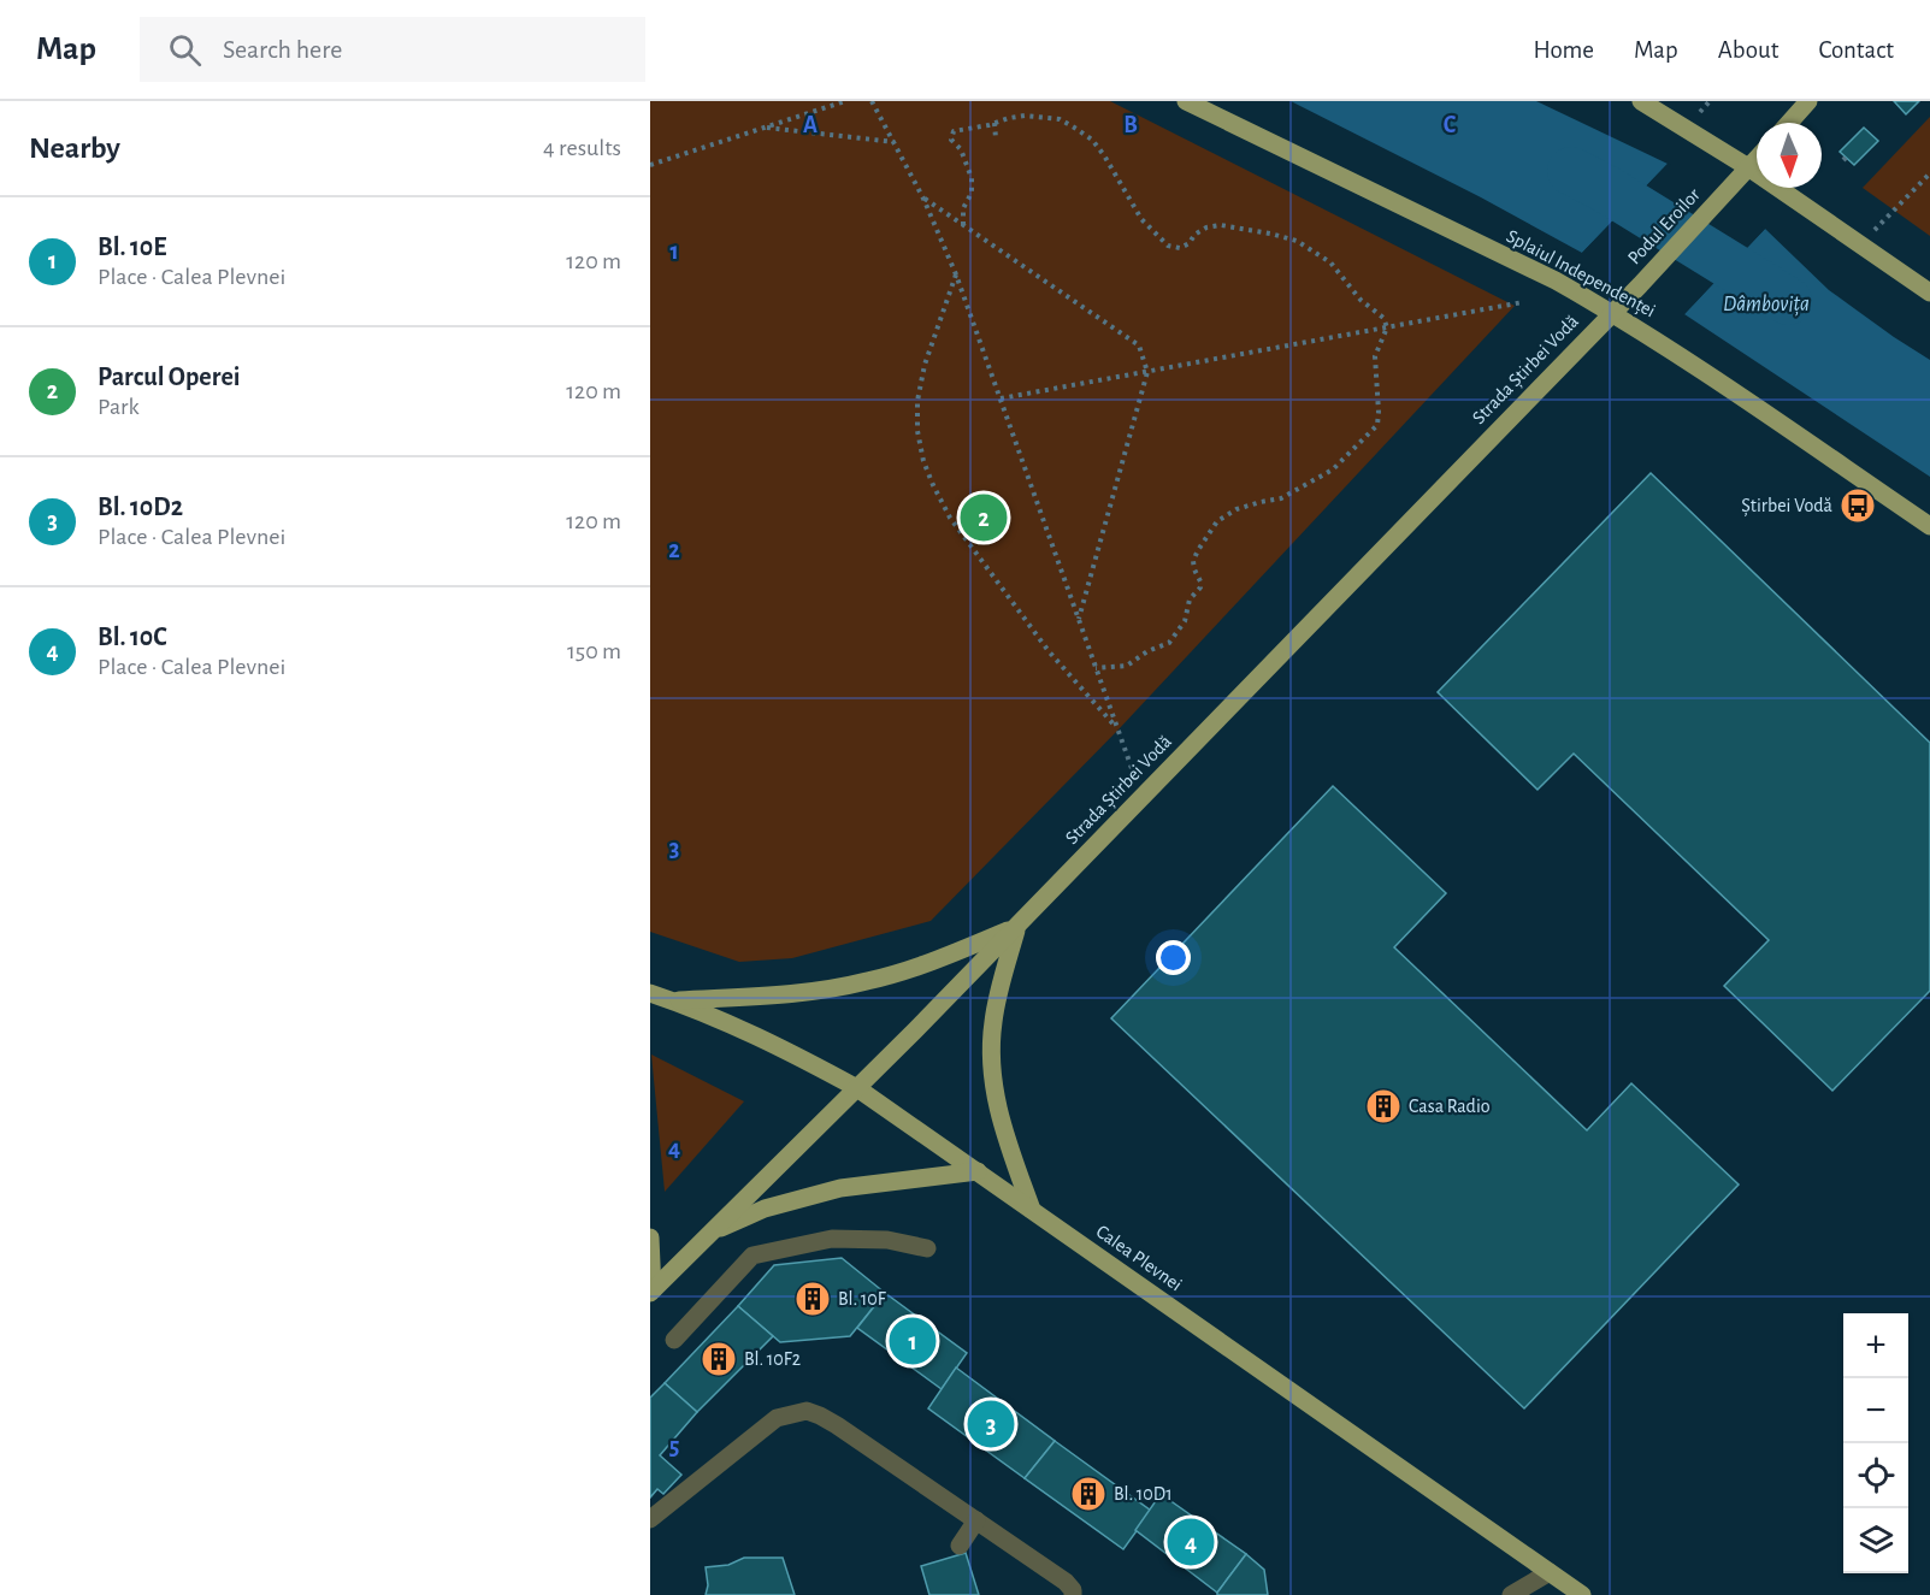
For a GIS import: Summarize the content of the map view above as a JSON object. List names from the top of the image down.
{
  "streets": {
    "main road": [
      "Podul Eroilor",
      "Splaiul Independenței",
      "Strada Știrbei Vodă",
      "Calea Plevnei"
    ]
  },
  "crossings": [
    ["Podul Eroilor", "Splaiul Independenței"],
    ["Podul Eroilor", "Strada Știrbei Vodă"],
    ["Splaiul Independenței", "Strada Știrbei Vodă"],
    ["Strada Știrbei Vodă", "Calea Plevnei"]
  ],
  "water": ["Dâmbovița"],
  "places": {
    "bus stop": ["Știrbei Vodă"],
    "building": [
      "Casa Radio",
      "Bl. 10F",
      "Bl. 10F2",
      "Bl. 10D1"
    ]
  },
  "north": "bottom",
  "page": {
    "header": "Map",
    "search": "Search here",
    "nav": [
      "Home",
      "Map",
      "About",
      "Contact"
    ],
    "heading": ["Nearby", "4 results"],
    "list": [
      {
        "mark": "1",
        "name": "Bl. 10E",
        "note": "Place · Calea Plevnei",
        "value": "120 m"
      },
      {
        "mark": "2",
        "name": "Parcul Operei",
        "note": "Park",
        "value": "120 m"
      },
      {
        "mark": "3",
        "name": "Bl. 10D2",
        "note": "Place · Calea Plevnei",
        "value": "120 m"
      },
      {
        "mark": "4",
        "name": "Bl. 10C",
        "note": "Place · Calea Plevnei",
        "value": "150 m"
      }
    ],
    "pins": [
      "2",
      "1",
      "3",
      "4"
    ],
    "map_buttons": ["+", "−"]
  },
  "grid": {
    "columns": ["A", "B", "C"],
    "rows": [
      "1",
      "2",
      "3",
      "4",
      "5"
    ]
  }
}
